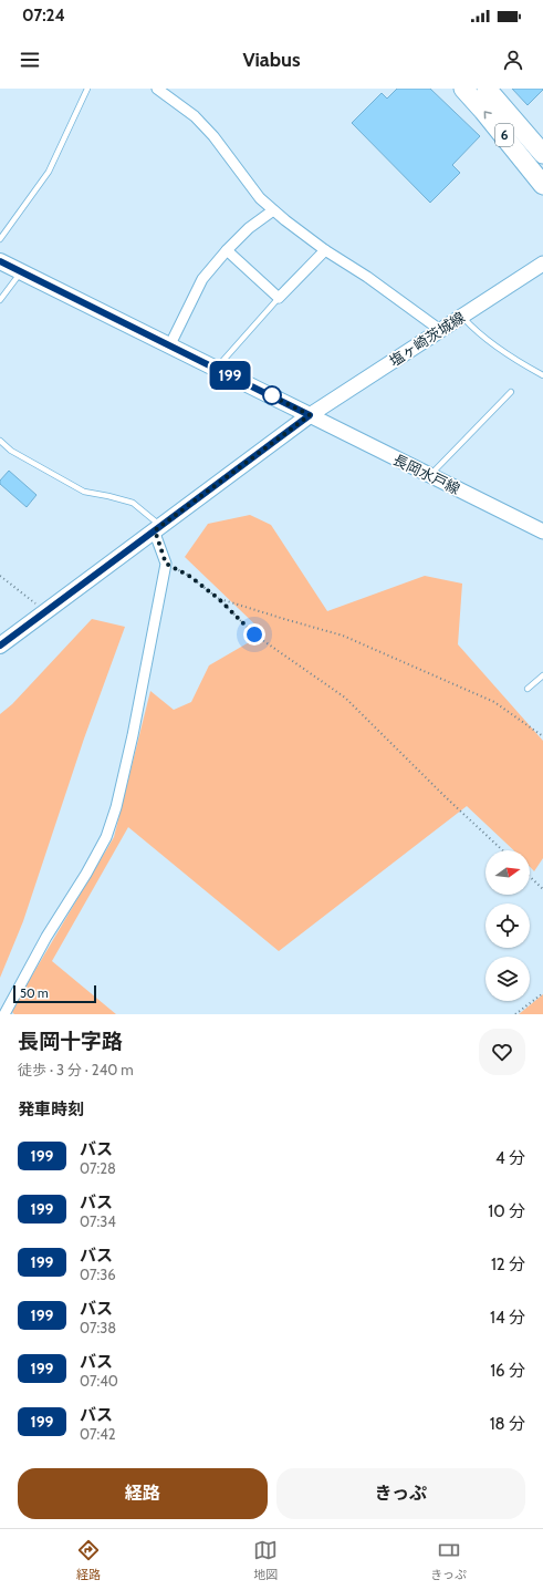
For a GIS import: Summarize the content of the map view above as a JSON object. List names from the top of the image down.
{
  "streets": {
    "highway": ["6"],
    "main road": ["塩ヶ崎茨城線", "長岡水戸線"]
  },
  "crossings": [
    ["塩ヶ崎茨城線", "長岡水戸線"]
  ],
  "lines": ["bus line 199"],
  "scale_bar": "50 m",
  "north": "right",
  "page": {
    "status": "07:24",
    "header": "Viabus",
    "on_map": "199",
    "scale": "50 m",
    "heading": [
      ["長岡十字路", "徒歩 · 3 分 · 240 m"],
      "発車時刻"
    ],
    "list": [
      {
        "mark": "199",
        "name": "バス",
        "note": "07:28",
        "value": "4 分"
      },
      {
        "mark": "199",
        "name": "バス",
        "note": "07:34",
        "value": "10 分"
      },
      {
        "mark": "199",
        "name": "バス",
        "note": "07:36",
        "value": "12 分"
      },
      {
        "mark": "199",
        "name": "バス",
        "note": "07:38",
        "value": "14 分"
      },
      {
        "mark": "199",
        "name": "バス",
        "note": "07:40",
        "value": "16 分"
      },
      {
        "mark": "199",
        "name": "バス",
        "note": "07:42",
        "value": "18 分"
      }
    ],
    "buttons": ["経路", "きっぷ"],
    "tabs": ["経路", "地図", "きっぷ"]
  }
}
